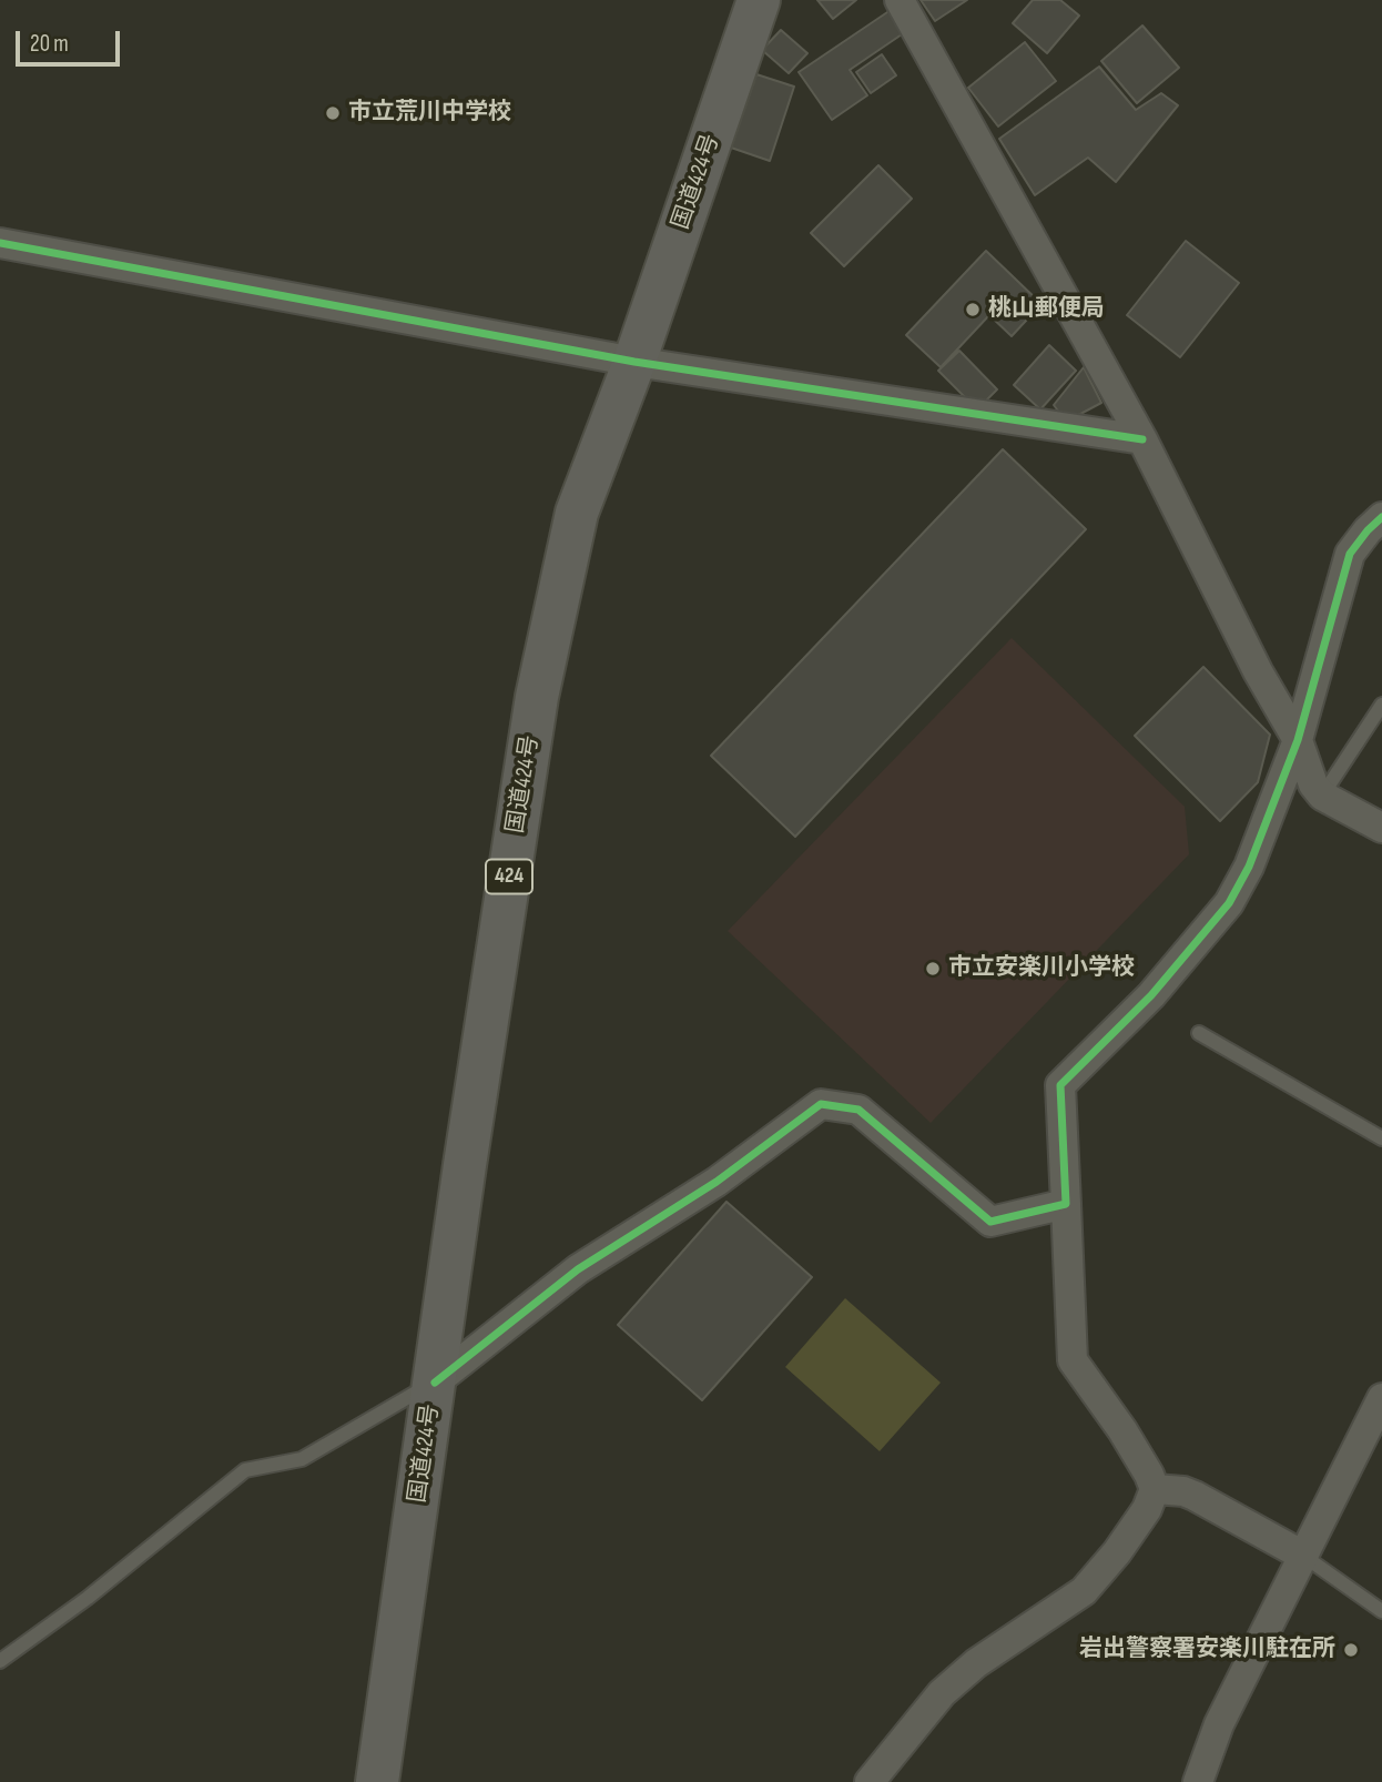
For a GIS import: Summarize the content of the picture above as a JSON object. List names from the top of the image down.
{
  "streets": {
    "highway": ["国道424号", "424"]
  },
  "places": [
    "市立荒川中学校",
    "桃山郵便局",
    "市立安楽川小学校",
    "岩出警察署安楽川駐在所"
  ],
  "scale_bar": "20 m"
}
